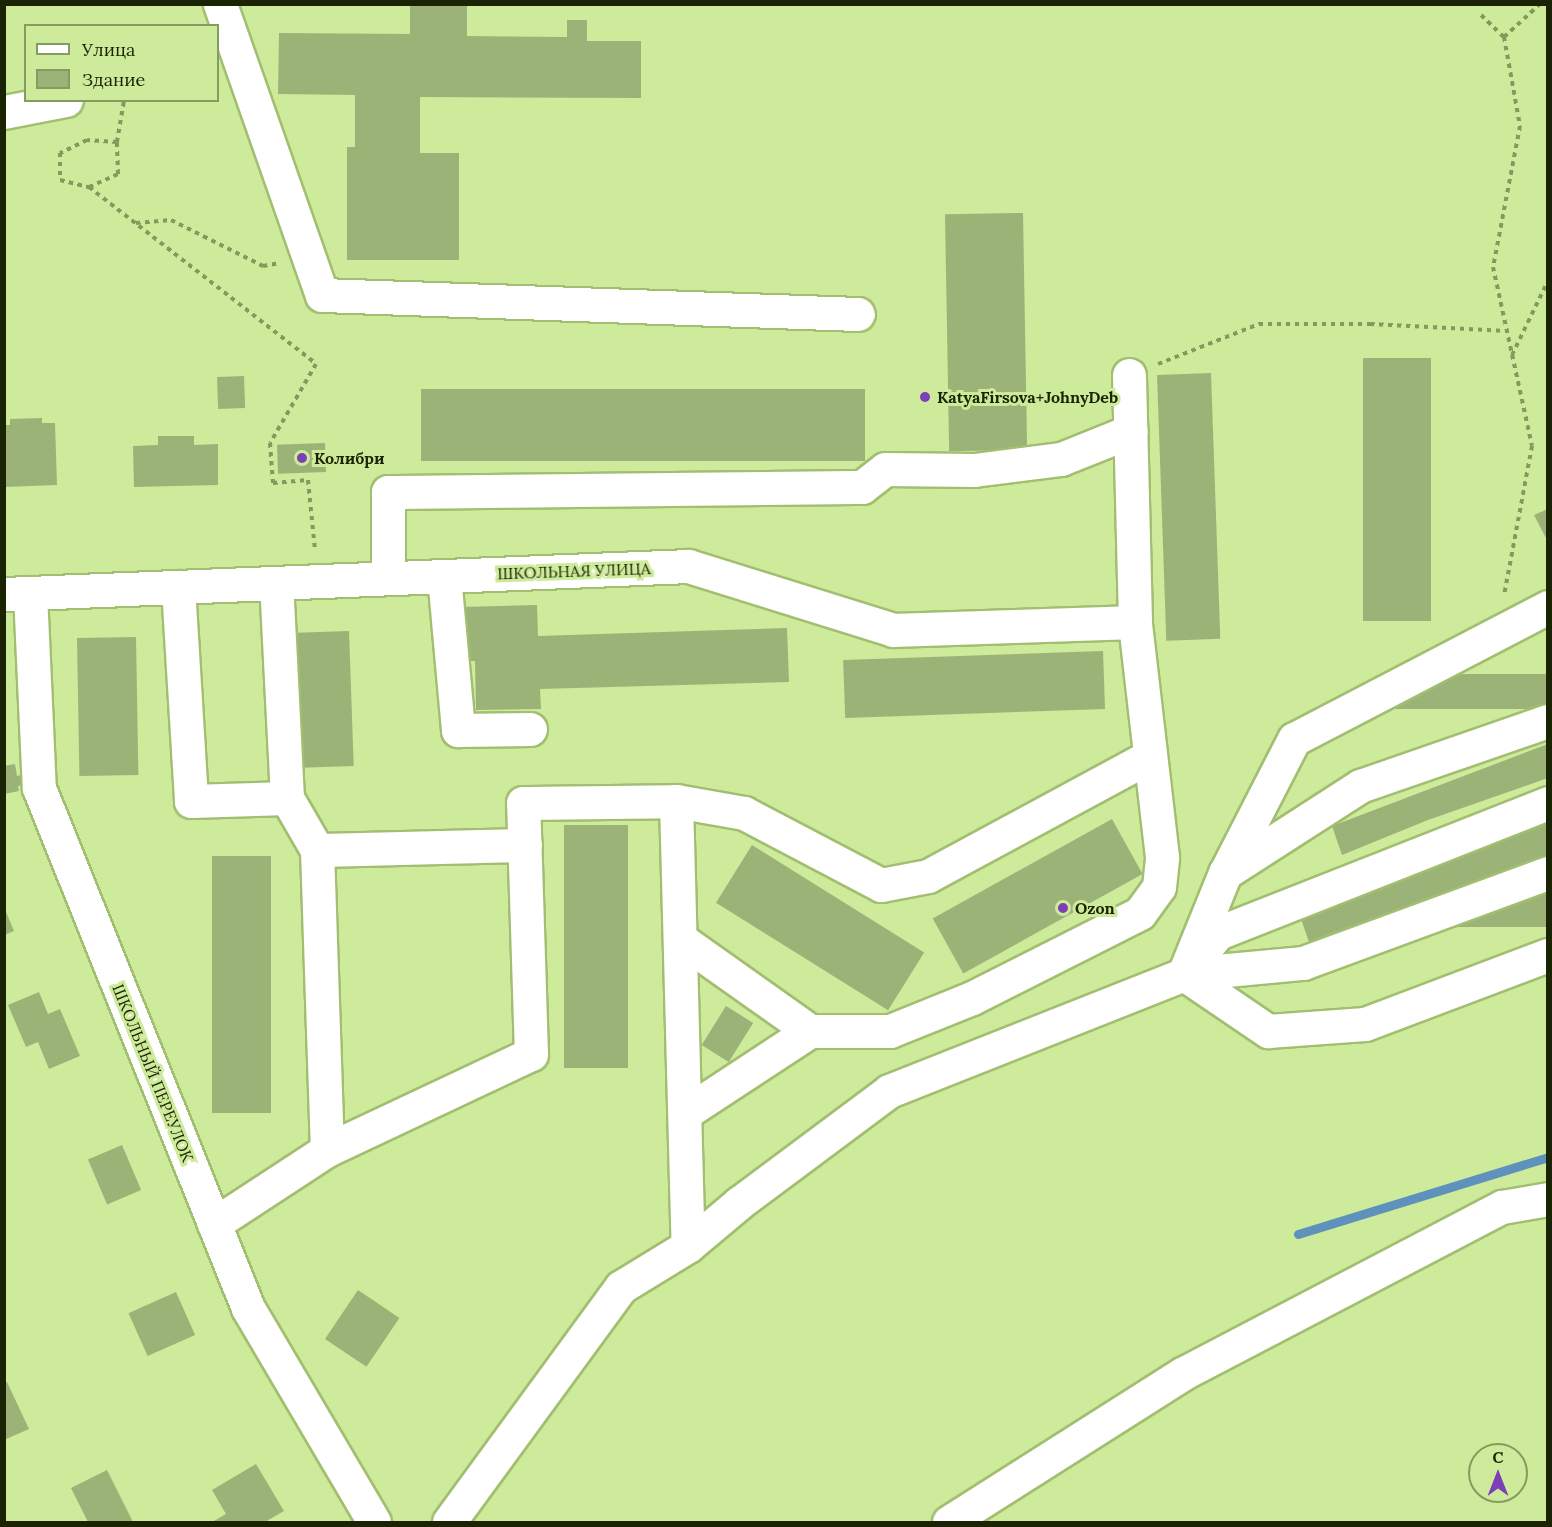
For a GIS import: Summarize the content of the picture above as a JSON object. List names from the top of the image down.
{
  "streets": {
    "street": ["ШКОЛЬНАЯ УЛИЦА", "ШКОЛЬНЫЙ ПЕРЕУЛОК"]
  },
  "crossings": [
    ["ШКОЛЬНАЯ УЛИЦА", "ШКОЛЬНЫЙ ПЕРЕУЛОК"]
  ],
  "places": ["KatyaFirsova+JohnyDeb", "Колибри", "Ozon"],
  "legend": ["Улица", "Здание"],
  "north": "top"
}
